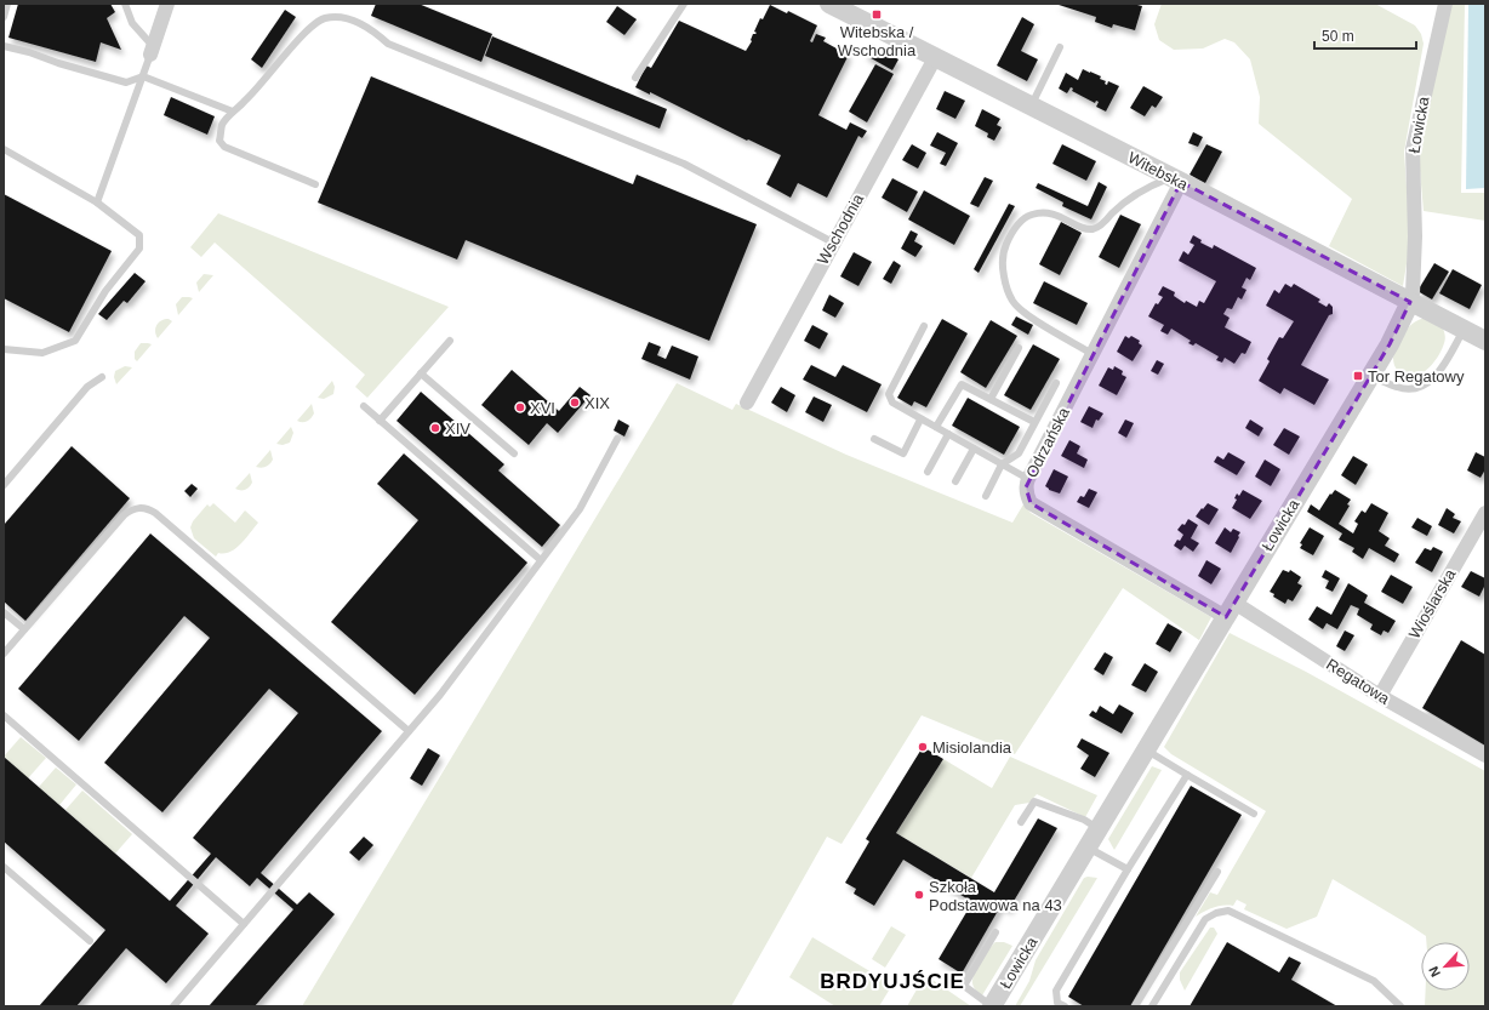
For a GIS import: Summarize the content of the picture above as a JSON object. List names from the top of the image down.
{
  "streets": {
    "street": [
      "Łowicka",
      "Witebska",
      "Wschodnia",
      "Odrzańska",
      "Wioślarska",
      "Regatowa"
    ]
  },
  "crossings": [
    ["Łowicka", "Witebska"],
    ["Łowicka", "Odrzańska"],
    ["Łowicka", "Regatowa"],
    ["Witebska", "Wschodnia"],
    ["Witebska", "Odrzańska"],
    ["Odrzańska", "Regatowa"],
    ["Wioślarska", "Regatowa"]
  ],
  "districts": ["BRDYUJŚCIE"],
  "places": {
    "transit": ["Witebska / Wschodnia", "Tor Regatowy"],
    "other": [
      "XIX",
      "XVI",
      "XIV",
      "Misiolandia",
      "Szkoła Podstawowa na 43"
    ]
  },
  "scale_bar": "50 m",
  "north": "bottom left"
}
